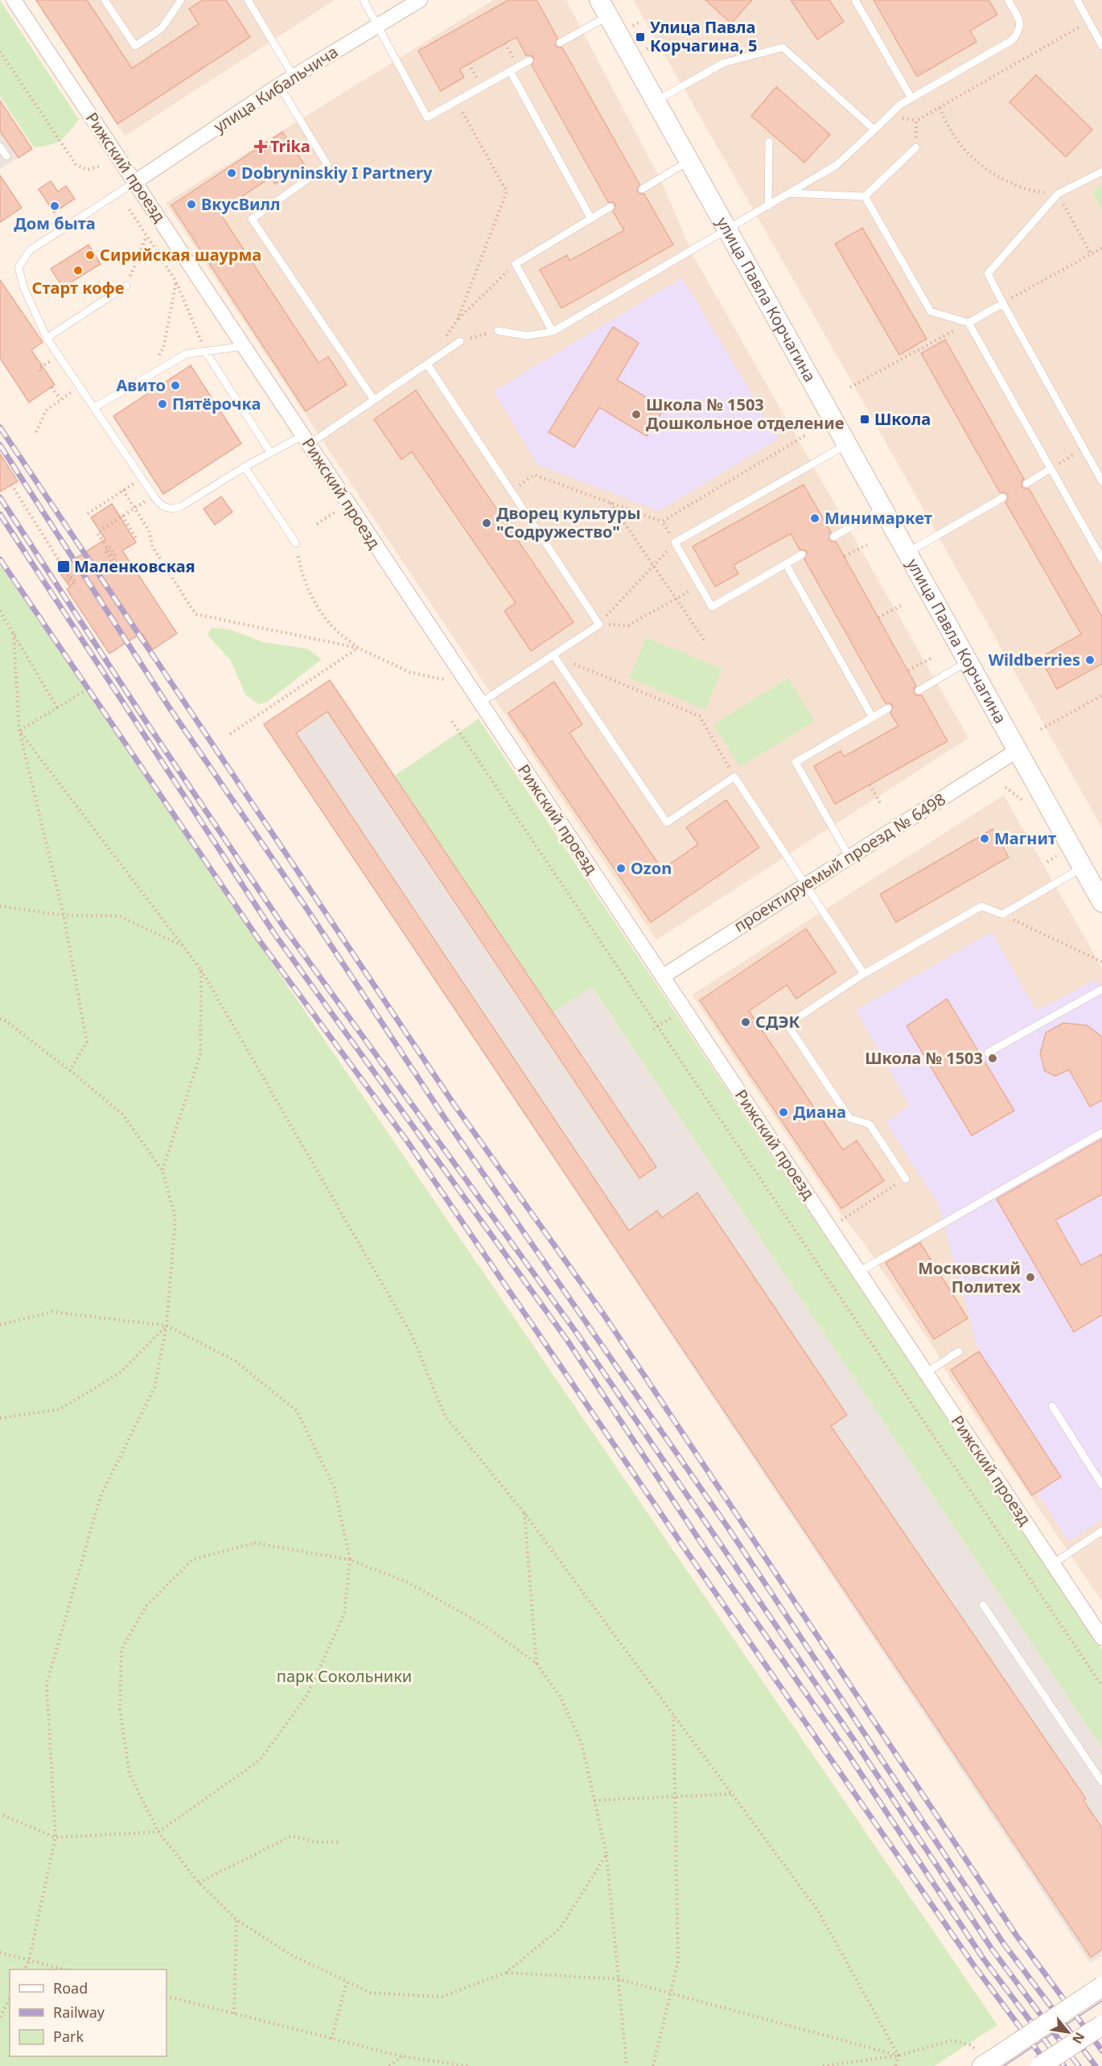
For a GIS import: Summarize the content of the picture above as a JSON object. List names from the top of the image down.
{
  "streets": {
    "street": [
      "улица Кибальчича",
      "Рижский проезд",
      "улица Павла Корчагина",
      "проектируемый проезд № 6498"
    ]
  },
  "crossings": [
    ["улица Кибальчича", "Рижский проезд"],
    ["Рижский проезд", "проектируемый проезд № 6498"],
    ["улица Павла Корчагина", "проектируемый проезд № 6498"]
  ],
  "parks": ["парк Сокольники"],
  "places": {
    "transit": ["Улица Павла Корчагина, 5", "Школа", "Маленковская"],
    "health": ["Trika"],
    "other": [
      "Dobryninskiy I Partnery",
      "ВкусВилл",
      "Дом быта",
      "Сирийская шаурма",
      "Старт кофе",
      "Авито",
      "Пятёрочка",
      "Школа № 1503 Дошкольное отделение",
      "Минимаркет",
      "Дворец культуры \"Содружество\"",
      "Wildberries",
      "Магнит",
      "Ozon",
      "СДЭК",
      "Школа № 1503",
      "Диана",
      "Московский Политех"
    ]
  },
  "legend": ["Road", "Railway", "Park"],
  "north": "bottom right"
}
